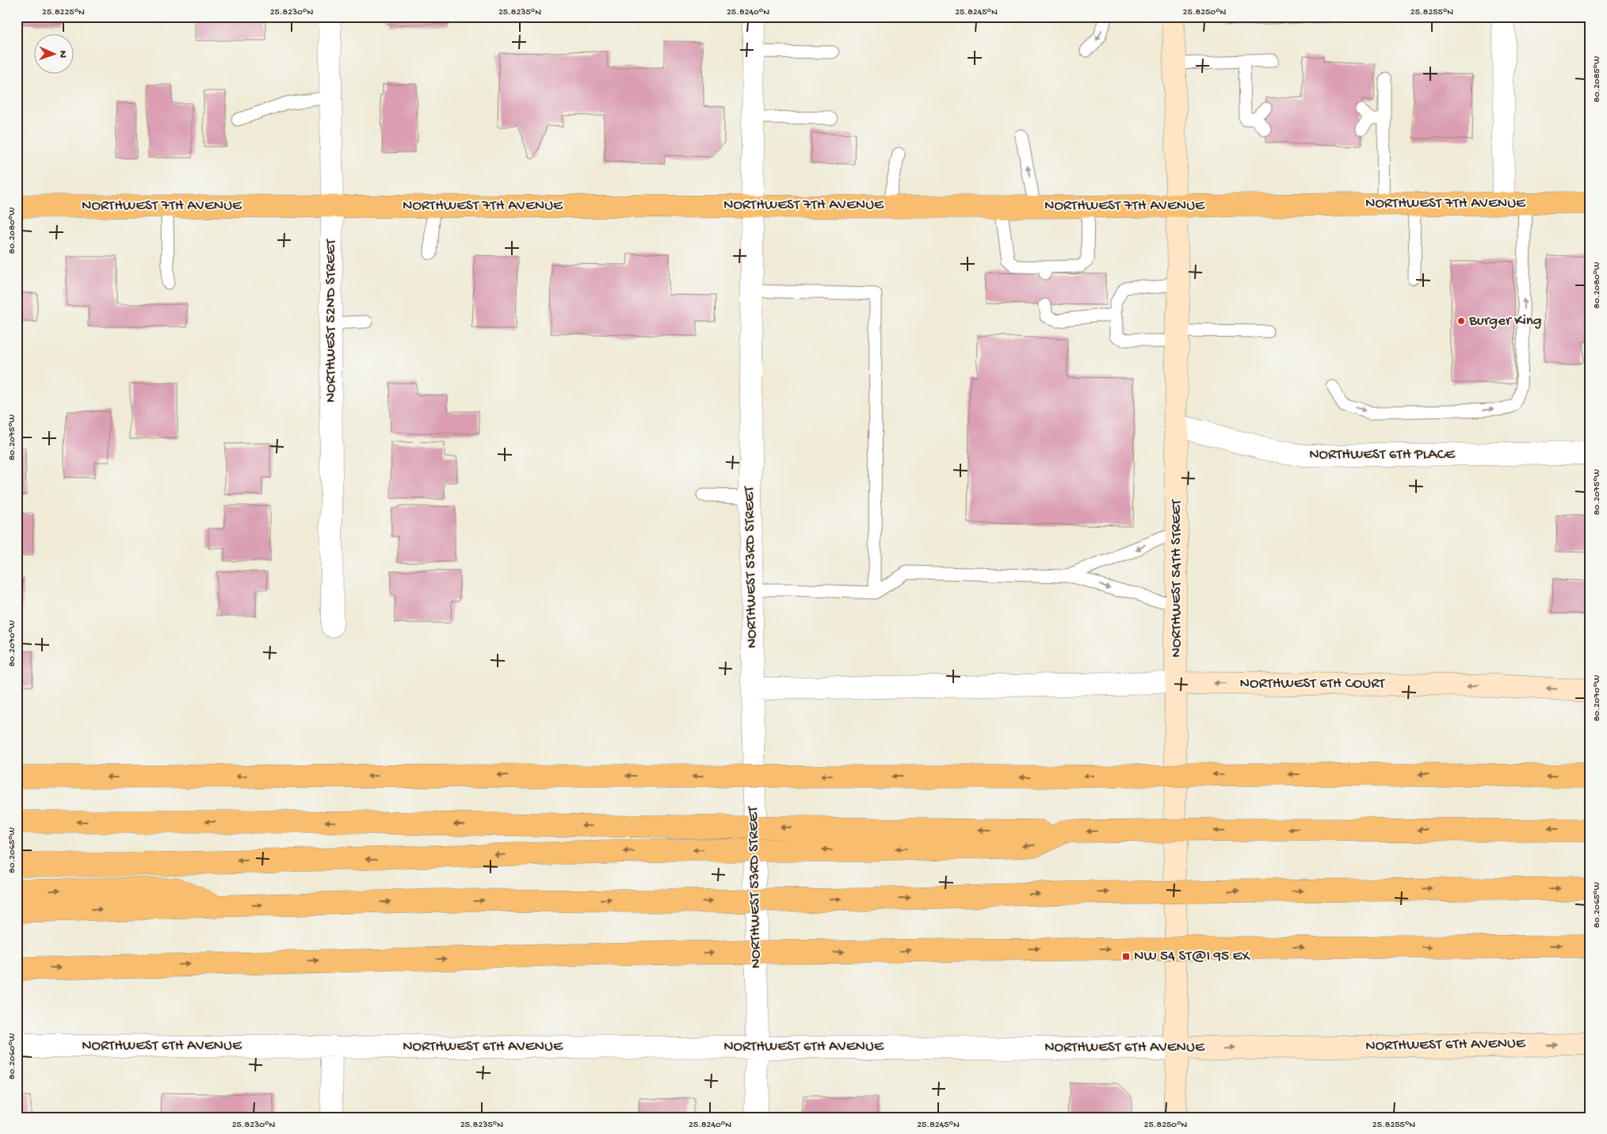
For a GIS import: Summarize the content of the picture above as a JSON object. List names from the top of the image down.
{
  "streets": {
    "main road": [
      "NORTHWEST 7TH AVENUE",
      "NORTHWEST 54TH STREET",
      "NORTHWEST 6TH COURT",
      "NORTHWEST 6TH AVENUE"
    ],
    "street": ["NORTHWEST 52ND STREET", "NORTHWEST 6TH PLACE", "NORTHWEST 53RD STREET"]
  },
  "crossings": [
    ["NORTHWEST 7TH AVENUE", "NORTHWEST 52ND STREET"],
    ["NORTHWEST 7TH AVENUE", "NORTHWEST 53RD STREET"],
    ["NORTHWEST 7TH AVENUE", "NORTHWEST 54TH STREET"],
    ["NORTHWEST 6TH PLACE", "NORTHWEST 54TH STREET"],
    ["NORTHWEST 53RD STREET", "NORTHWEST 6TH AVENUE"],
    ["NORTHWEST 54TH STREET", "NORTHWEST 6TH COURT"],
    ["NORTHWEST 54TH STREET", "NORTHWEST 6TH AVENUE"]
  ],
  "places": {
    "other": ["Burger King"],
    "transit": ["NW 54 ST@I 95 EX"]
  },
  "north": "right",
  "coordinates": [
    "25.8225°N",
    "25.8230°N",
    "25.8235°N",
    "25.8240°N",
    "25.8245°N",
    "25.8250°N",
    "25.8255°N",
    "80.2085°W",
    "80.2080°W",
    "80.2075°W",
    "80.2070°W",
    "80.2065°W",
    "80.2060°W"
  ]
}
